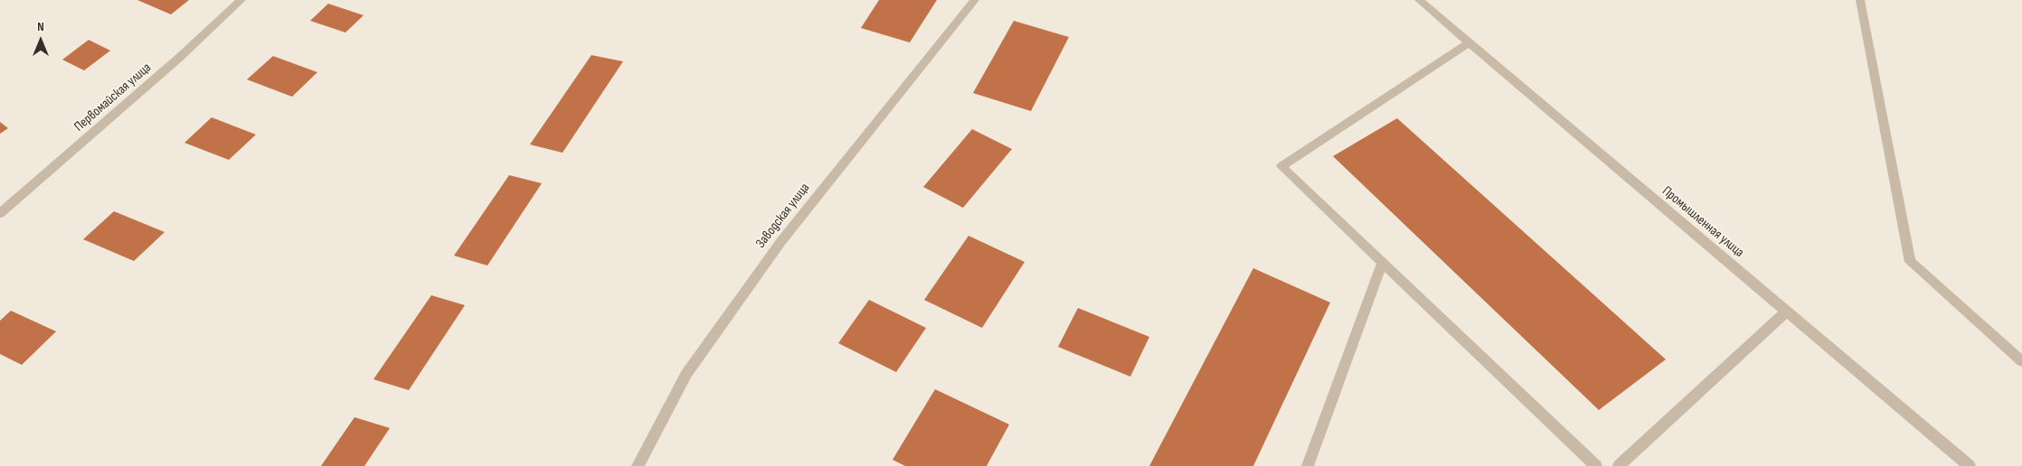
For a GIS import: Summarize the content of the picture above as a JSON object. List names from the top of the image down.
{
  "streets": {
    "street": ["Первомайская улица", "Заводская улица", "Промышленная улица"]
  },
  "north": "top"
}
